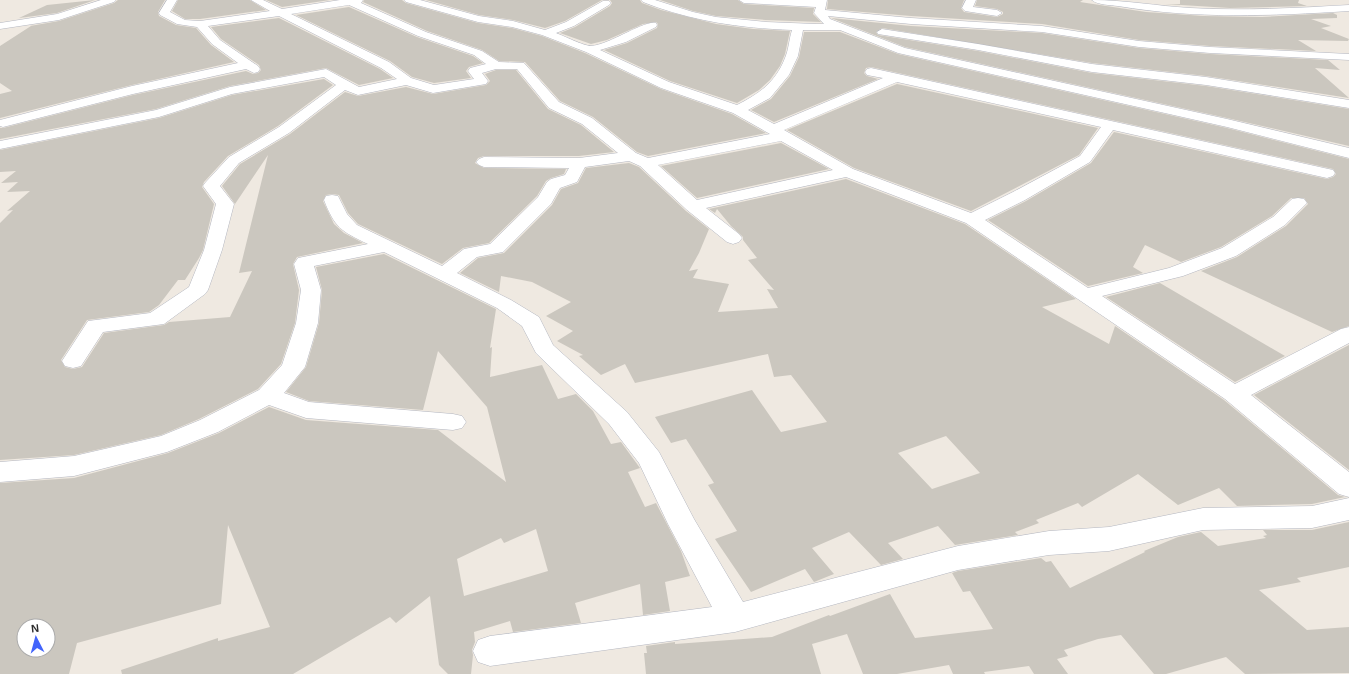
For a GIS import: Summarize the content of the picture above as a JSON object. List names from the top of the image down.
{
  "north": "top"
}
